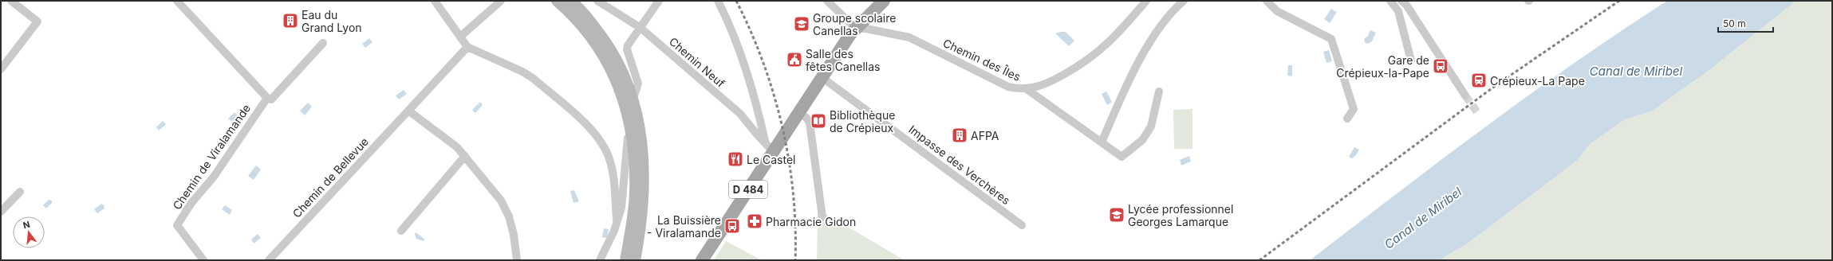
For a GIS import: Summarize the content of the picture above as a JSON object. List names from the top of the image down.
{
  "streets": {
    "main road": ["D 484"],
    "street": [
      "Chemin des Îles",
      "Chemin Neuf",
      "Chemin de Viralamande",
      "Impasse des Verchères",
      "Chemin de Bellevue"
    ]
  },
  "crossings": [
    ["Chemin des Îles", "D 484"],
    ["Chemin Neuf", "D 484"],
    ["Impasse des Verchères", "D 484"]
  ],
  "water": ["Canal de Miribel"],
  "places": {
    "building": ["Eau du Grand Lyon", "AFPA"],
    "school or university": ["Groupe scolaire Canellas", "Lycée professionnel Georges Lamarque"],
    "public building": ["Salle des fêtes Canellas"],
    "bus stop": ["Gare de Crépieux-la-Pape", "La Buissière - Viralamande"],
    "station": ["Crépieux-La Pape"],
    "library": ["Bibliothèque de Crépieux"],
    "restaurant": ["Le Castel"],
    "pharmacy": ["Pharmacie Gidon"]
  },
  "scale_bar": "50 m",
  "north": "top"
}
